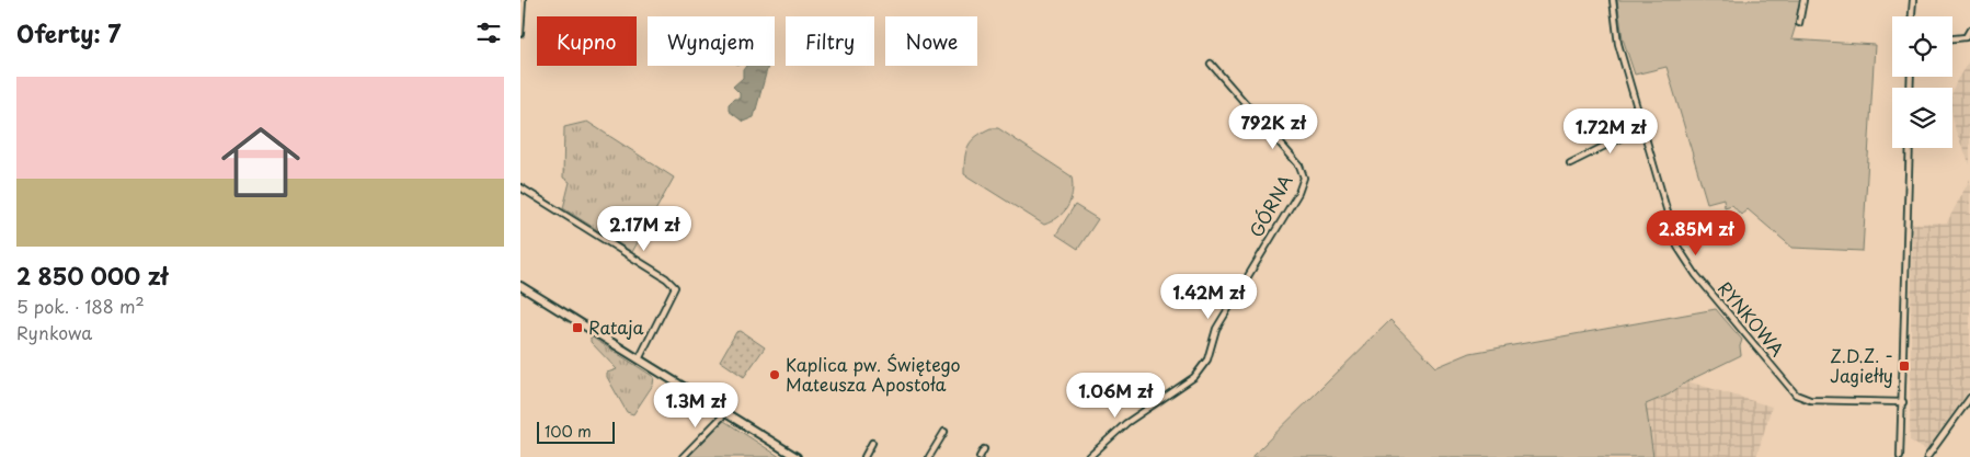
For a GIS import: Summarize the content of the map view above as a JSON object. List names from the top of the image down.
{
  "streets": {
    "street": ["GÓRNA", "RYNKOWA"]
  },
  "places": {
    "transit": ["Rataja", "Z.D.Z. - Jagiełły"],
    "other": ["Kaplica pw. Świętego Mateusza Apostoła"]
  },
  "scale_bar": "100 m",
  "page": {
    "heading": "Oferty: 7",
    "chip": [
      "Kupno",
      "Wynajem",
      "Filtry",
      "Nowe"
    ],
    "list": [
      {
        "name": "2 850 000 zł",
        "note": "5 pok. · 188 m² · Rynkowa"
      }
    ],
    "price": [
      "792K zł",
      "1.72M zł",
      "2.17M zł",
      "2.85M zł",
      "1.42M zł",
      "1.06M zł",
      "1.3M zł"
    ],
    "scale": "100 m"
  }
}
